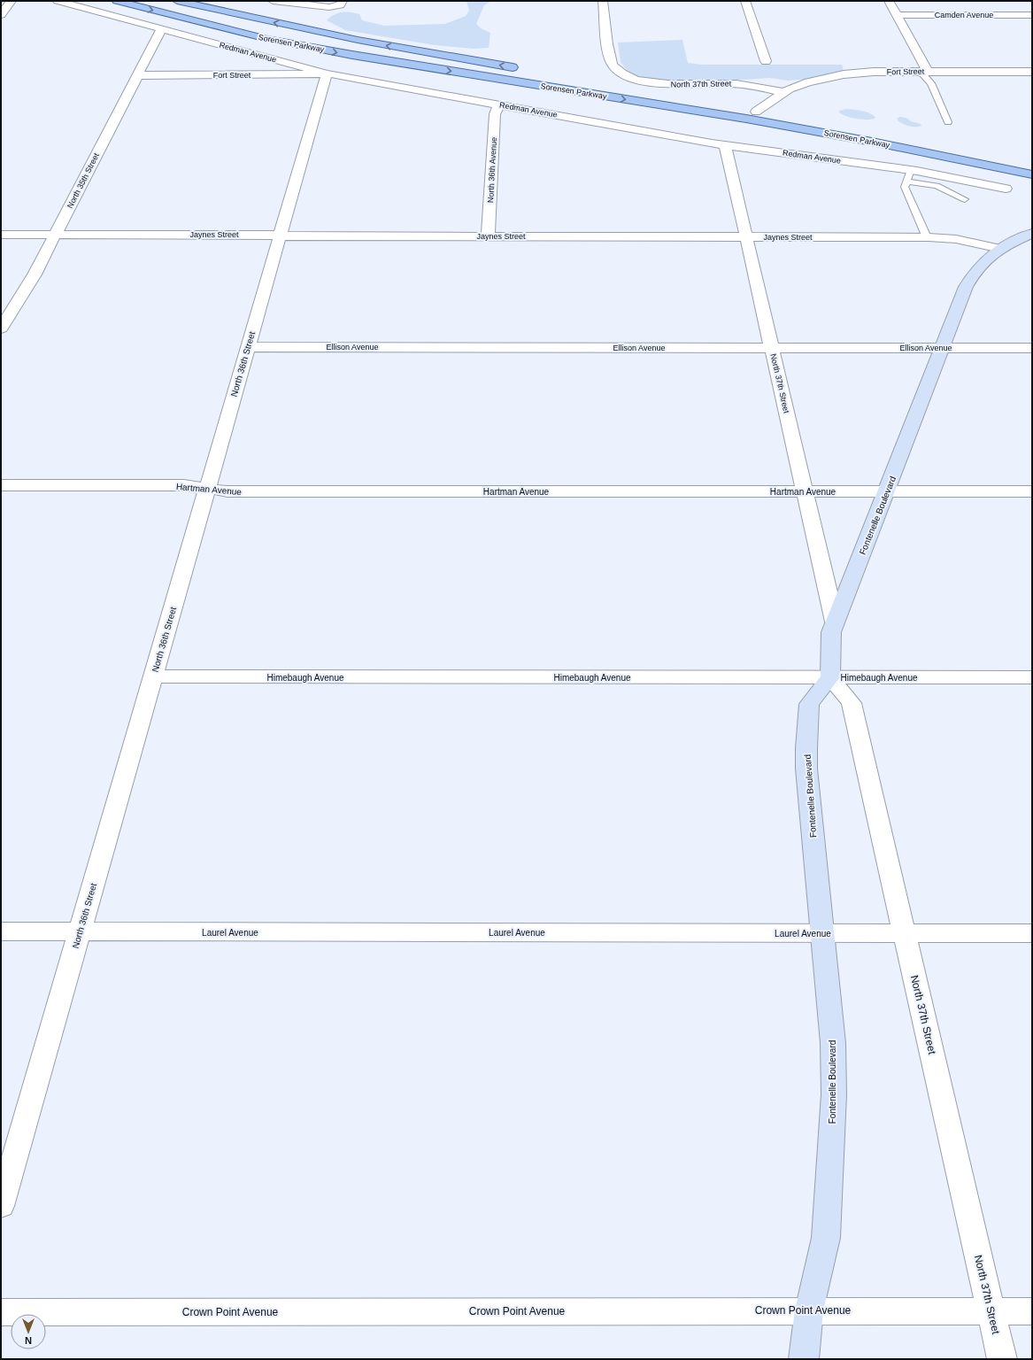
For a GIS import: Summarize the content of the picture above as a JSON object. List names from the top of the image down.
{
  "streets": {
    "main road": ["Sorensen Parkway", "Fontenelle Boulevard"],
    "street": [
      "Camden Avenue",
      "Redman Avenue",
      "Fort Street",
      "North 37th Street",
      "North 36th Avenue",
      "North 35th Street",
      "Jaynes Street",
      "Ellison Avenue",
      "North 36th Street",
      "Hartman Avenue",
      "Himebaugh Avenue",
      "Laurel Avenue",
      "Crown Point Avenue"
    ]
  },
  "crossings": [
    ["Redman Avenue", "Fort Street"],
    ["Redman Avenue", "North 37th Street"],
    ["Redman Avenue", "North 36th Avenue"],
    ["Redman Avenue", "North 35th Street"],
    ["Redman Avenue", "North 36th Street"],
    ["Fort Street", "North 37th Street"],
    ["Fort Street", "North 35th Street"],
    ["Fort Street", "North 36th Street"],
    ["North 37th Street", "Jaynes Street"],
    ["North 37th Street", "Ellison Avenue"],
    ["North 37th Street", "Hartman Avenue"],
    ["North 37th Street", "Fontenelle Boulevard"],
    ["North 37th Street", "Himebaugh Avenue"],
    ["North 37th Street", "Laurel Avenue"],
    ["North 37th Street", "Crown Point Avenue"],
    ["North 36th Avenue", "Jaynes Street"],
    ["North 35th Street", "Jaynes Street"],
    ["Jaynes Street", "North 36th Street"],
    ["Jaynes Street", "Fontenelle Boulevard"],
    ["Ellison Avenue", "North 36th Street"],
    ["Ellison Avenue", "Fontenelle Boulevard"],
    ["North 36th Street", "Hartman Avenue"],
    ["North 36th Street", "Himebaugh Avenue"],
    ["North 36th Street", "Laurel Avenue"],
    ["Hartman Avenue", "Fontenelle Boulevard"],
    ["Fontenelle Boulevard", "Himebaugh Avenue"],
    ["Fontenelle Boulevard", "Laurel Avenue"],
    ["Fontenelle Boulevard", "Crown Point Avenue"]
  ],
  "north": "bottom"
}
